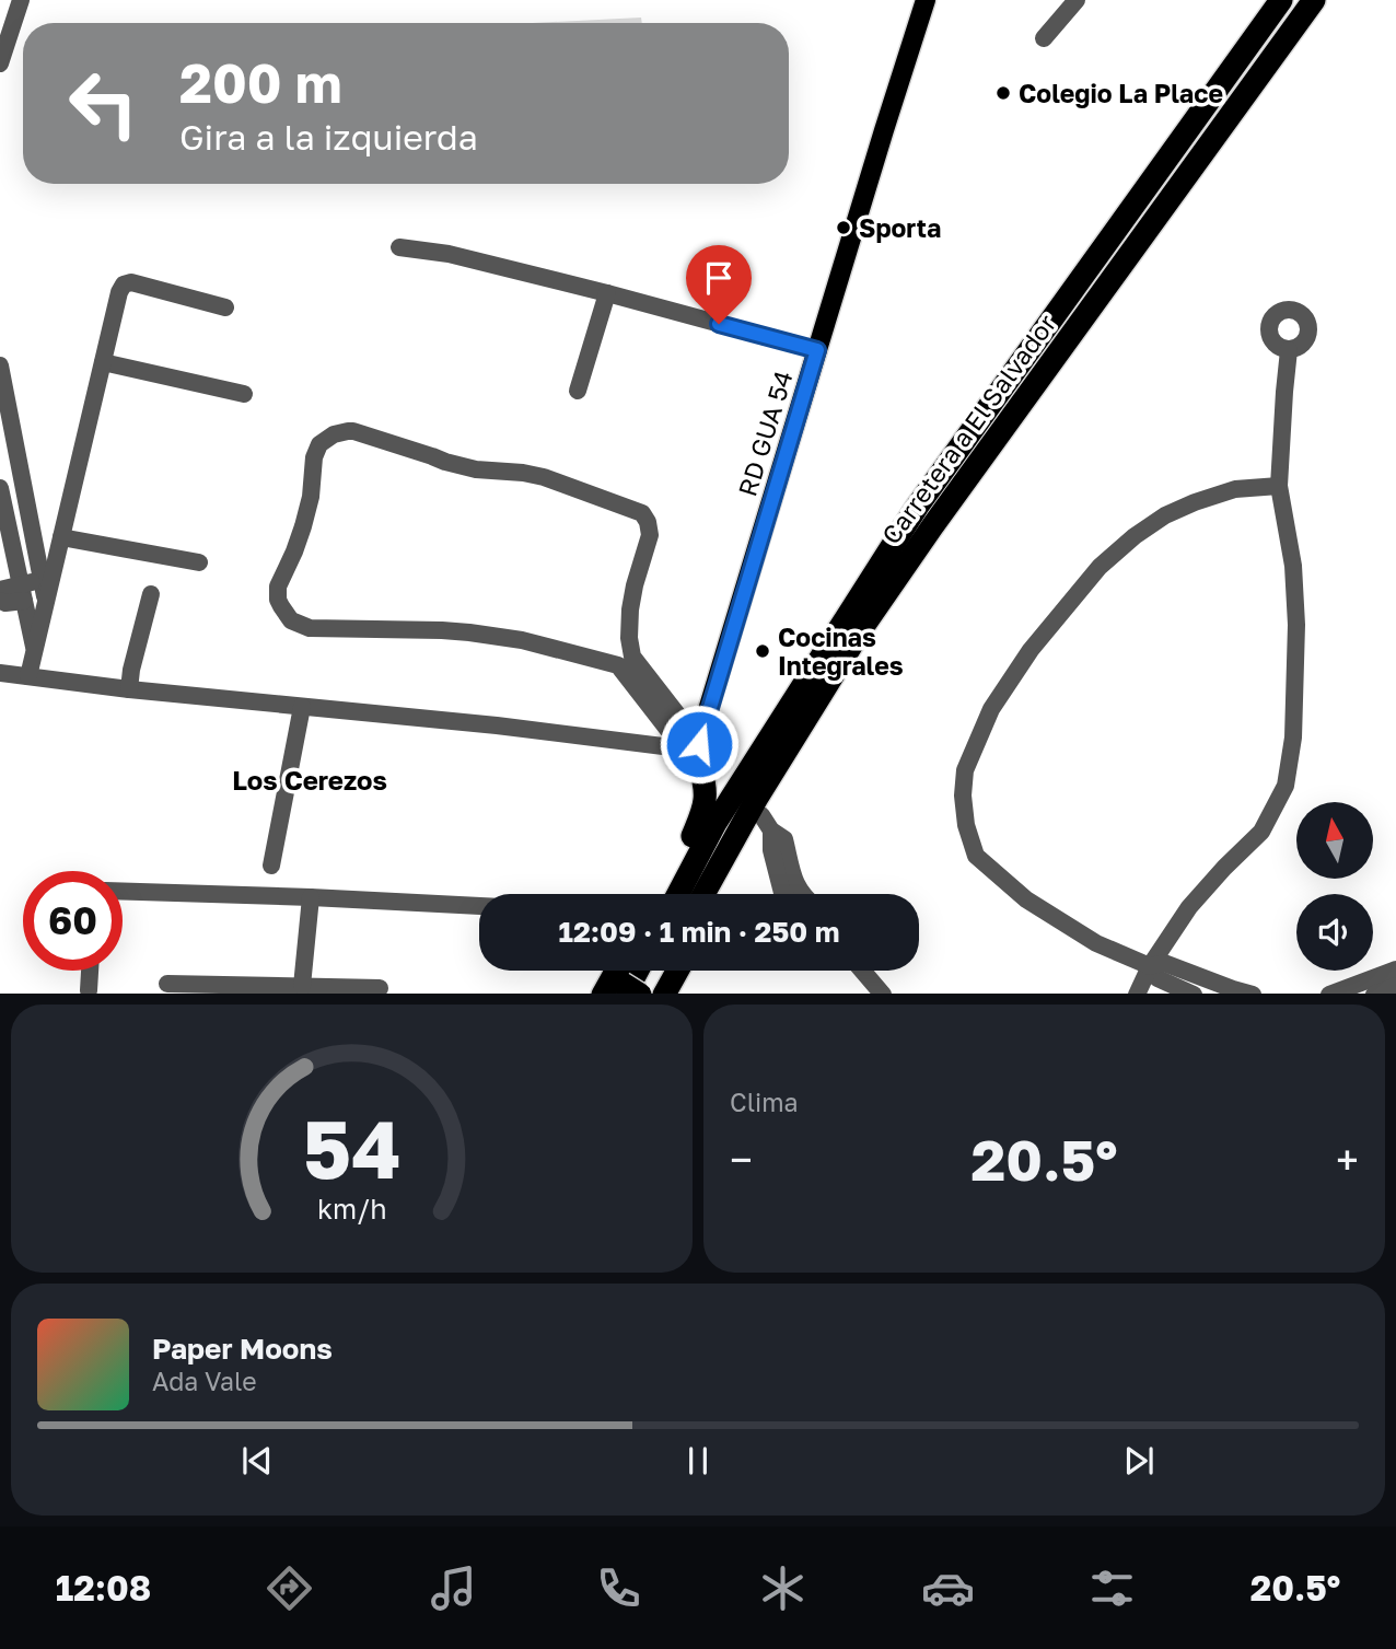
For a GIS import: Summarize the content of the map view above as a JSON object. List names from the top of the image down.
{
  "streets": {
    "highway": ["Carretera a El Salvador"],
    "main road": ["RD GUA 54"]
  },
  "districts": ["Los Cerezos"],
  "places": ["Colegio La Place", "Sporta", "Cocinas Integrales"],
  "north": "top",
  "page": {
    "turn": ["200 m", "Gira a la izquierda"],
    "limit": "60",
    "trip": "12:09 · 1 min · 250 m",
    "tile": "Clima",
    "heat": ["−", "20.5°", "+"],
    "song": ["Paper Moons", "Ada Vale"],
    "tabs": ["12:08", "20.5°"],
    "gauge": ["54", "km/h"]
  }
}
